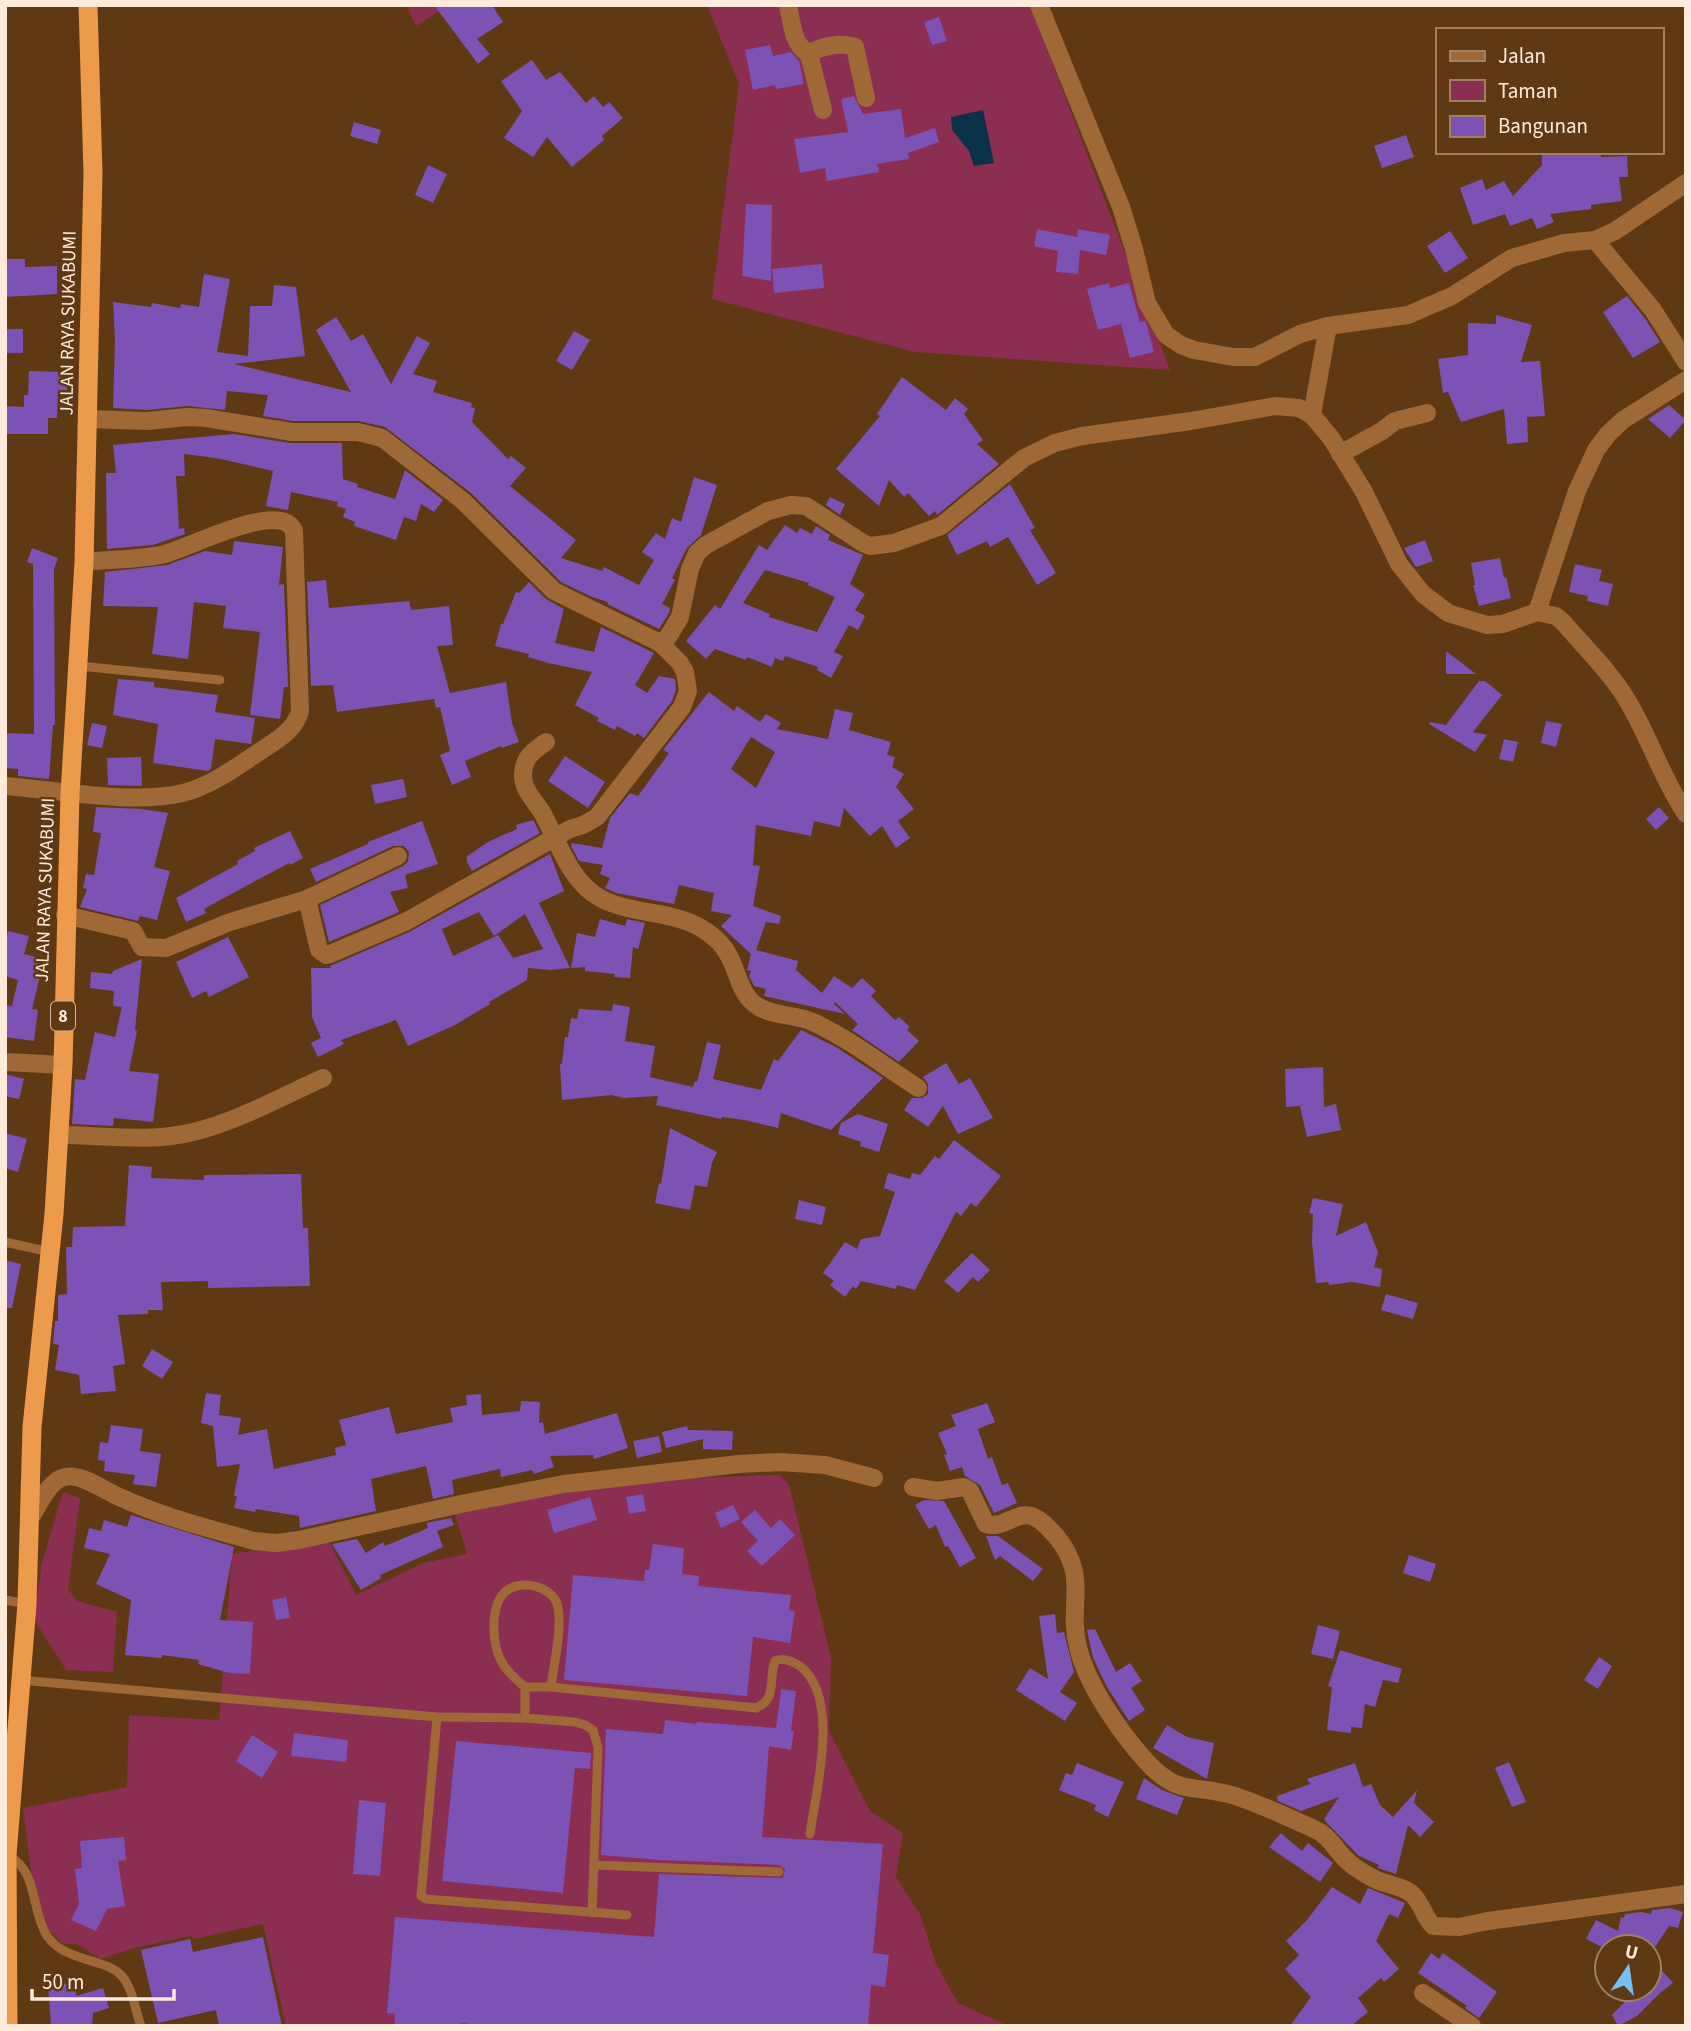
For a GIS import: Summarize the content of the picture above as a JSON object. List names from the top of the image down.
{
  "streets": {
    "highway": ["JALAN RAYA SUKABUMI", "8"]
  },
  "legend": ["Jalan", "Taman", "Bangunan"],
  "scale_bar": "50 m",
  "north": "top"
}
